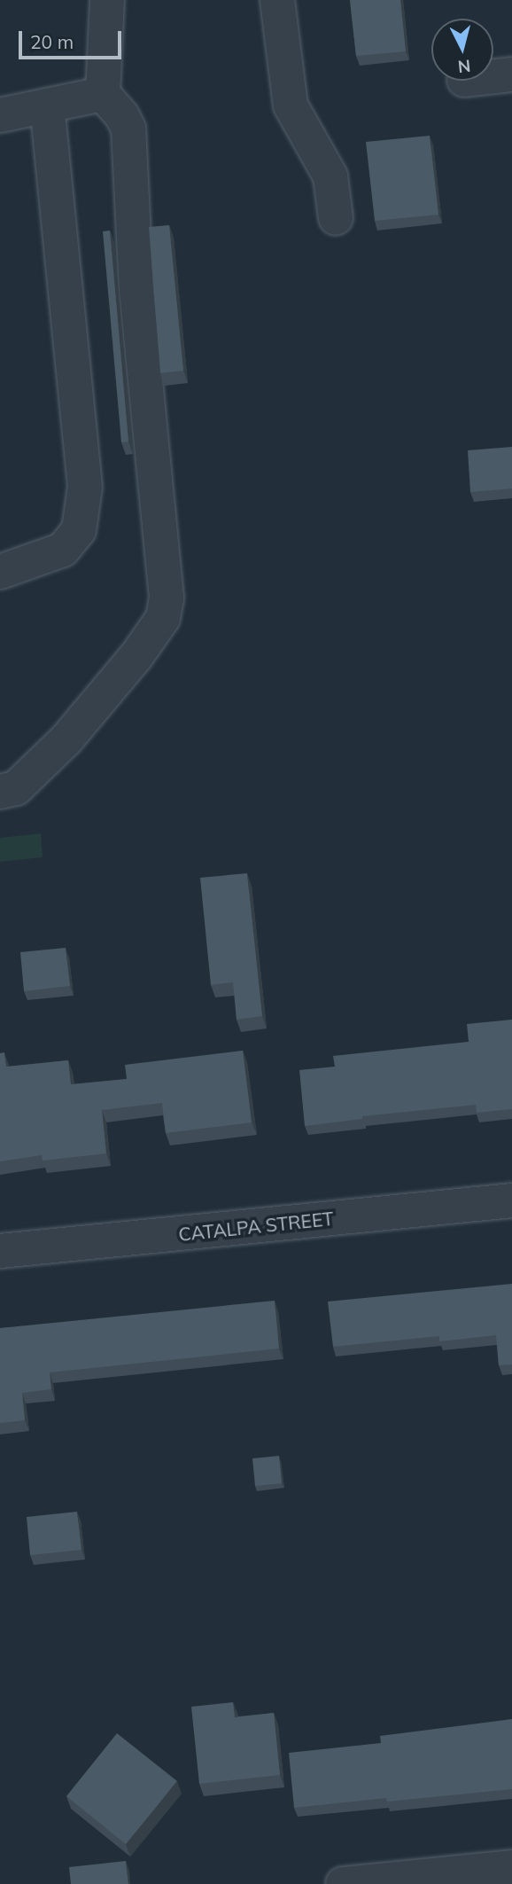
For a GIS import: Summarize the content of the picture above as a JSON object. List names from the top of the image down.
{
  "streets": {
    "street": ["CATALPA STREET"]
  },
  "scale_bar": "20 m",
  "north": "bottom"
}
